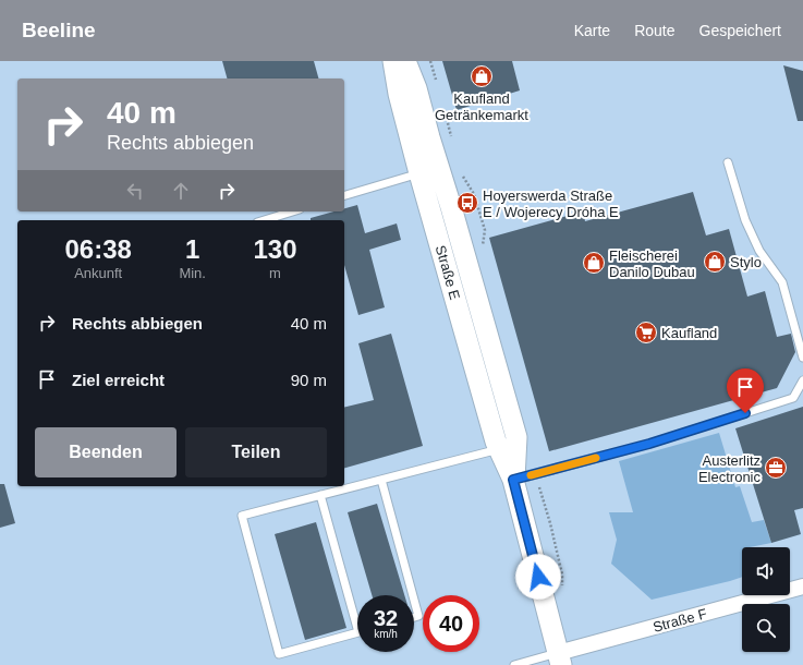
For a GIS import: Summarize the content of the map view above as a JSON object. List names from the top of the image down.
{
  "streets": {
    "street": ["Straße E", "Straße F"]
  },
  "crossings": [
    ["Straße E", "Straße F"]
  ],
  "places": {
    "shop": ["Kaufland Getränkemarkt", "Stylo", "Fleischerei Danilo Dubau"],
    "bus stop": ["Hoyerswerda Straße E / Wojerecy Dróha E"],
    "supermarket": ["Kaufland"],
    "office": ["Austerlitz Electronic"]
  },
  "page": {
    "header": "Beeline",
    "nav": ["Karte", "Route", "Gespeichert"],
    "turn": ["40 m", "Rechts abbiegen"],
    "eta": [
      "06:38",
      "Ankunft",
      "1",
      "Min.",
      "130",
      "m"
    ],
    "list": [
      {
        "name": "Rechts abbiegen",
        "value": "40 m"
      },
      {
        "name": "Ziel erreicht",
        "value": "90 m"
      }
    ],
    "buttons": ["Beenden", "Teilen"],
    "speed": "32 km/h",
    "limit": "40"
  }
}
